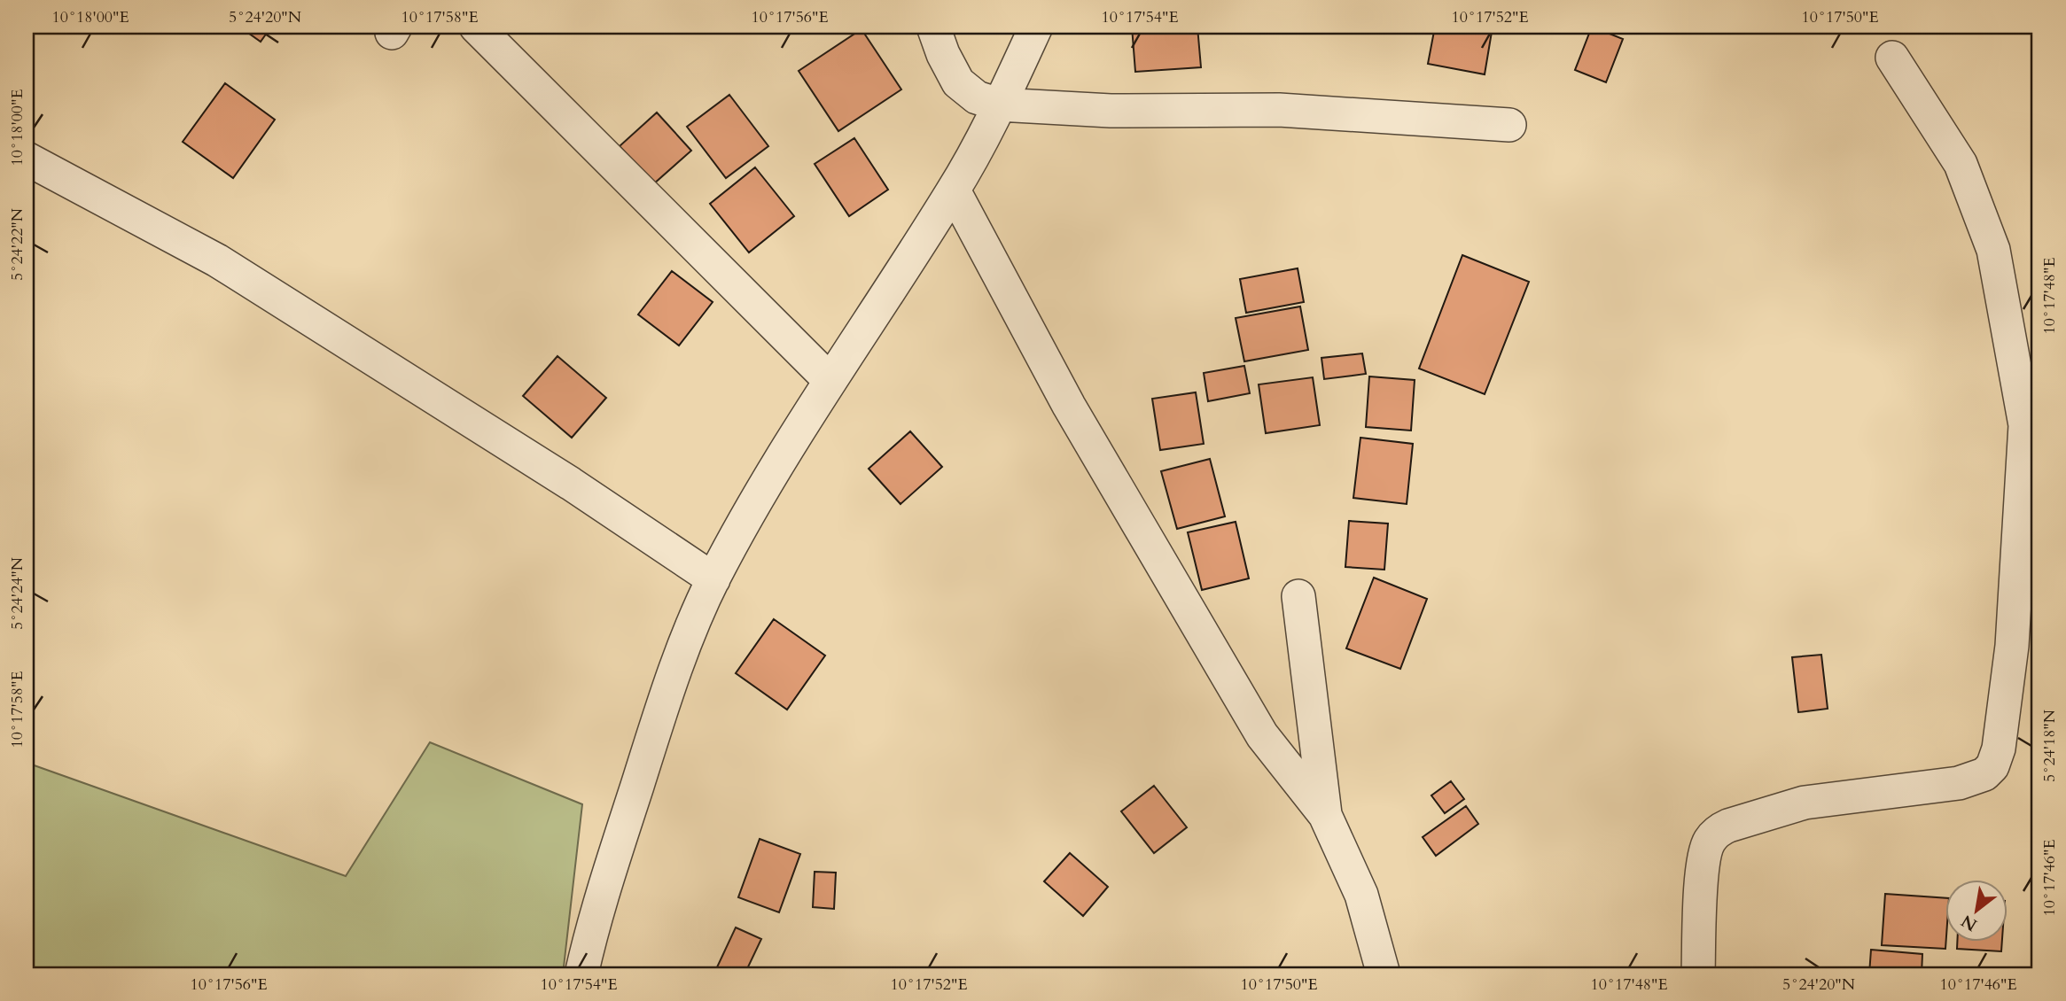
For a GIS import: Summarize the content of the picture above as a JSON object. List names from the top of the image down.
{
  "north": "bottom left",
  "coordinates": [
    "10°18'00\"E",
    "5°24'20\"N",
    "10°17'58\"E",
    "10°17'56\"E",
    "10°17'54\"E",
    "10°17'52\"E",
    "10°17'50\"E",
    "5°24'22\"N",
    "10°17'48\"E",
    "5°24'24\"N",
    "5°24'18\"N",
    "10°17'46\"E"
  ]
}
